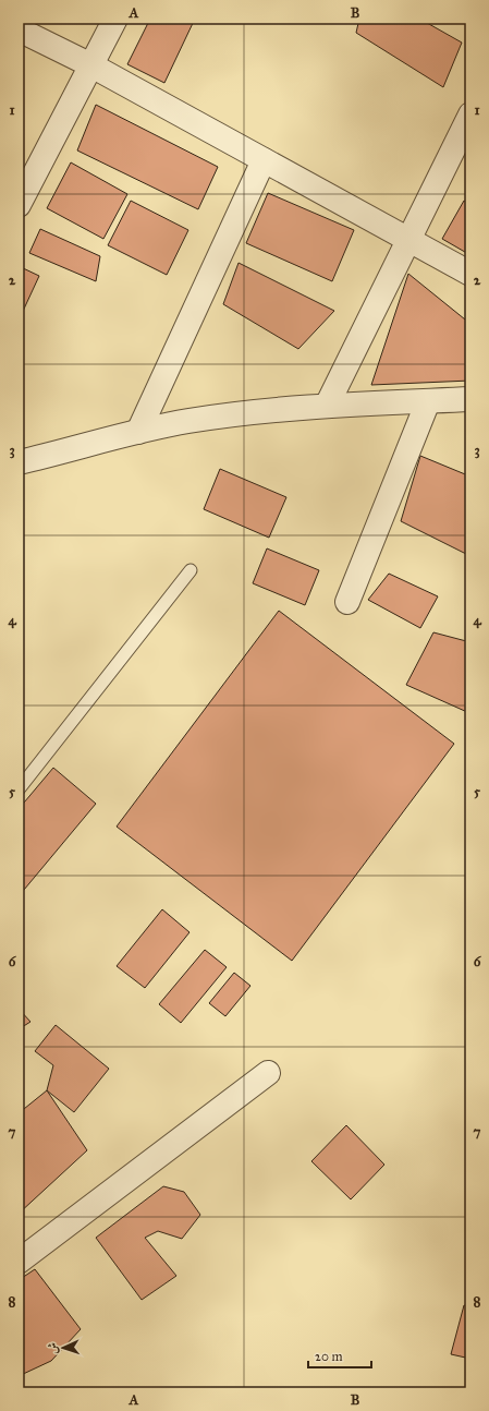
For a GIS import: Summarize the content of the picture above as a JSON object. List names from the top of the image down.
{
  "scale_bar": "20 m",
  "north": "left",
  "grid": {
    "columns": ["A", "B"],
    "rows": [
      "1",
      "2",
      "3",
      "4",
      "5",
      "6",
      "7",
      "8"
    ]
  }
}
